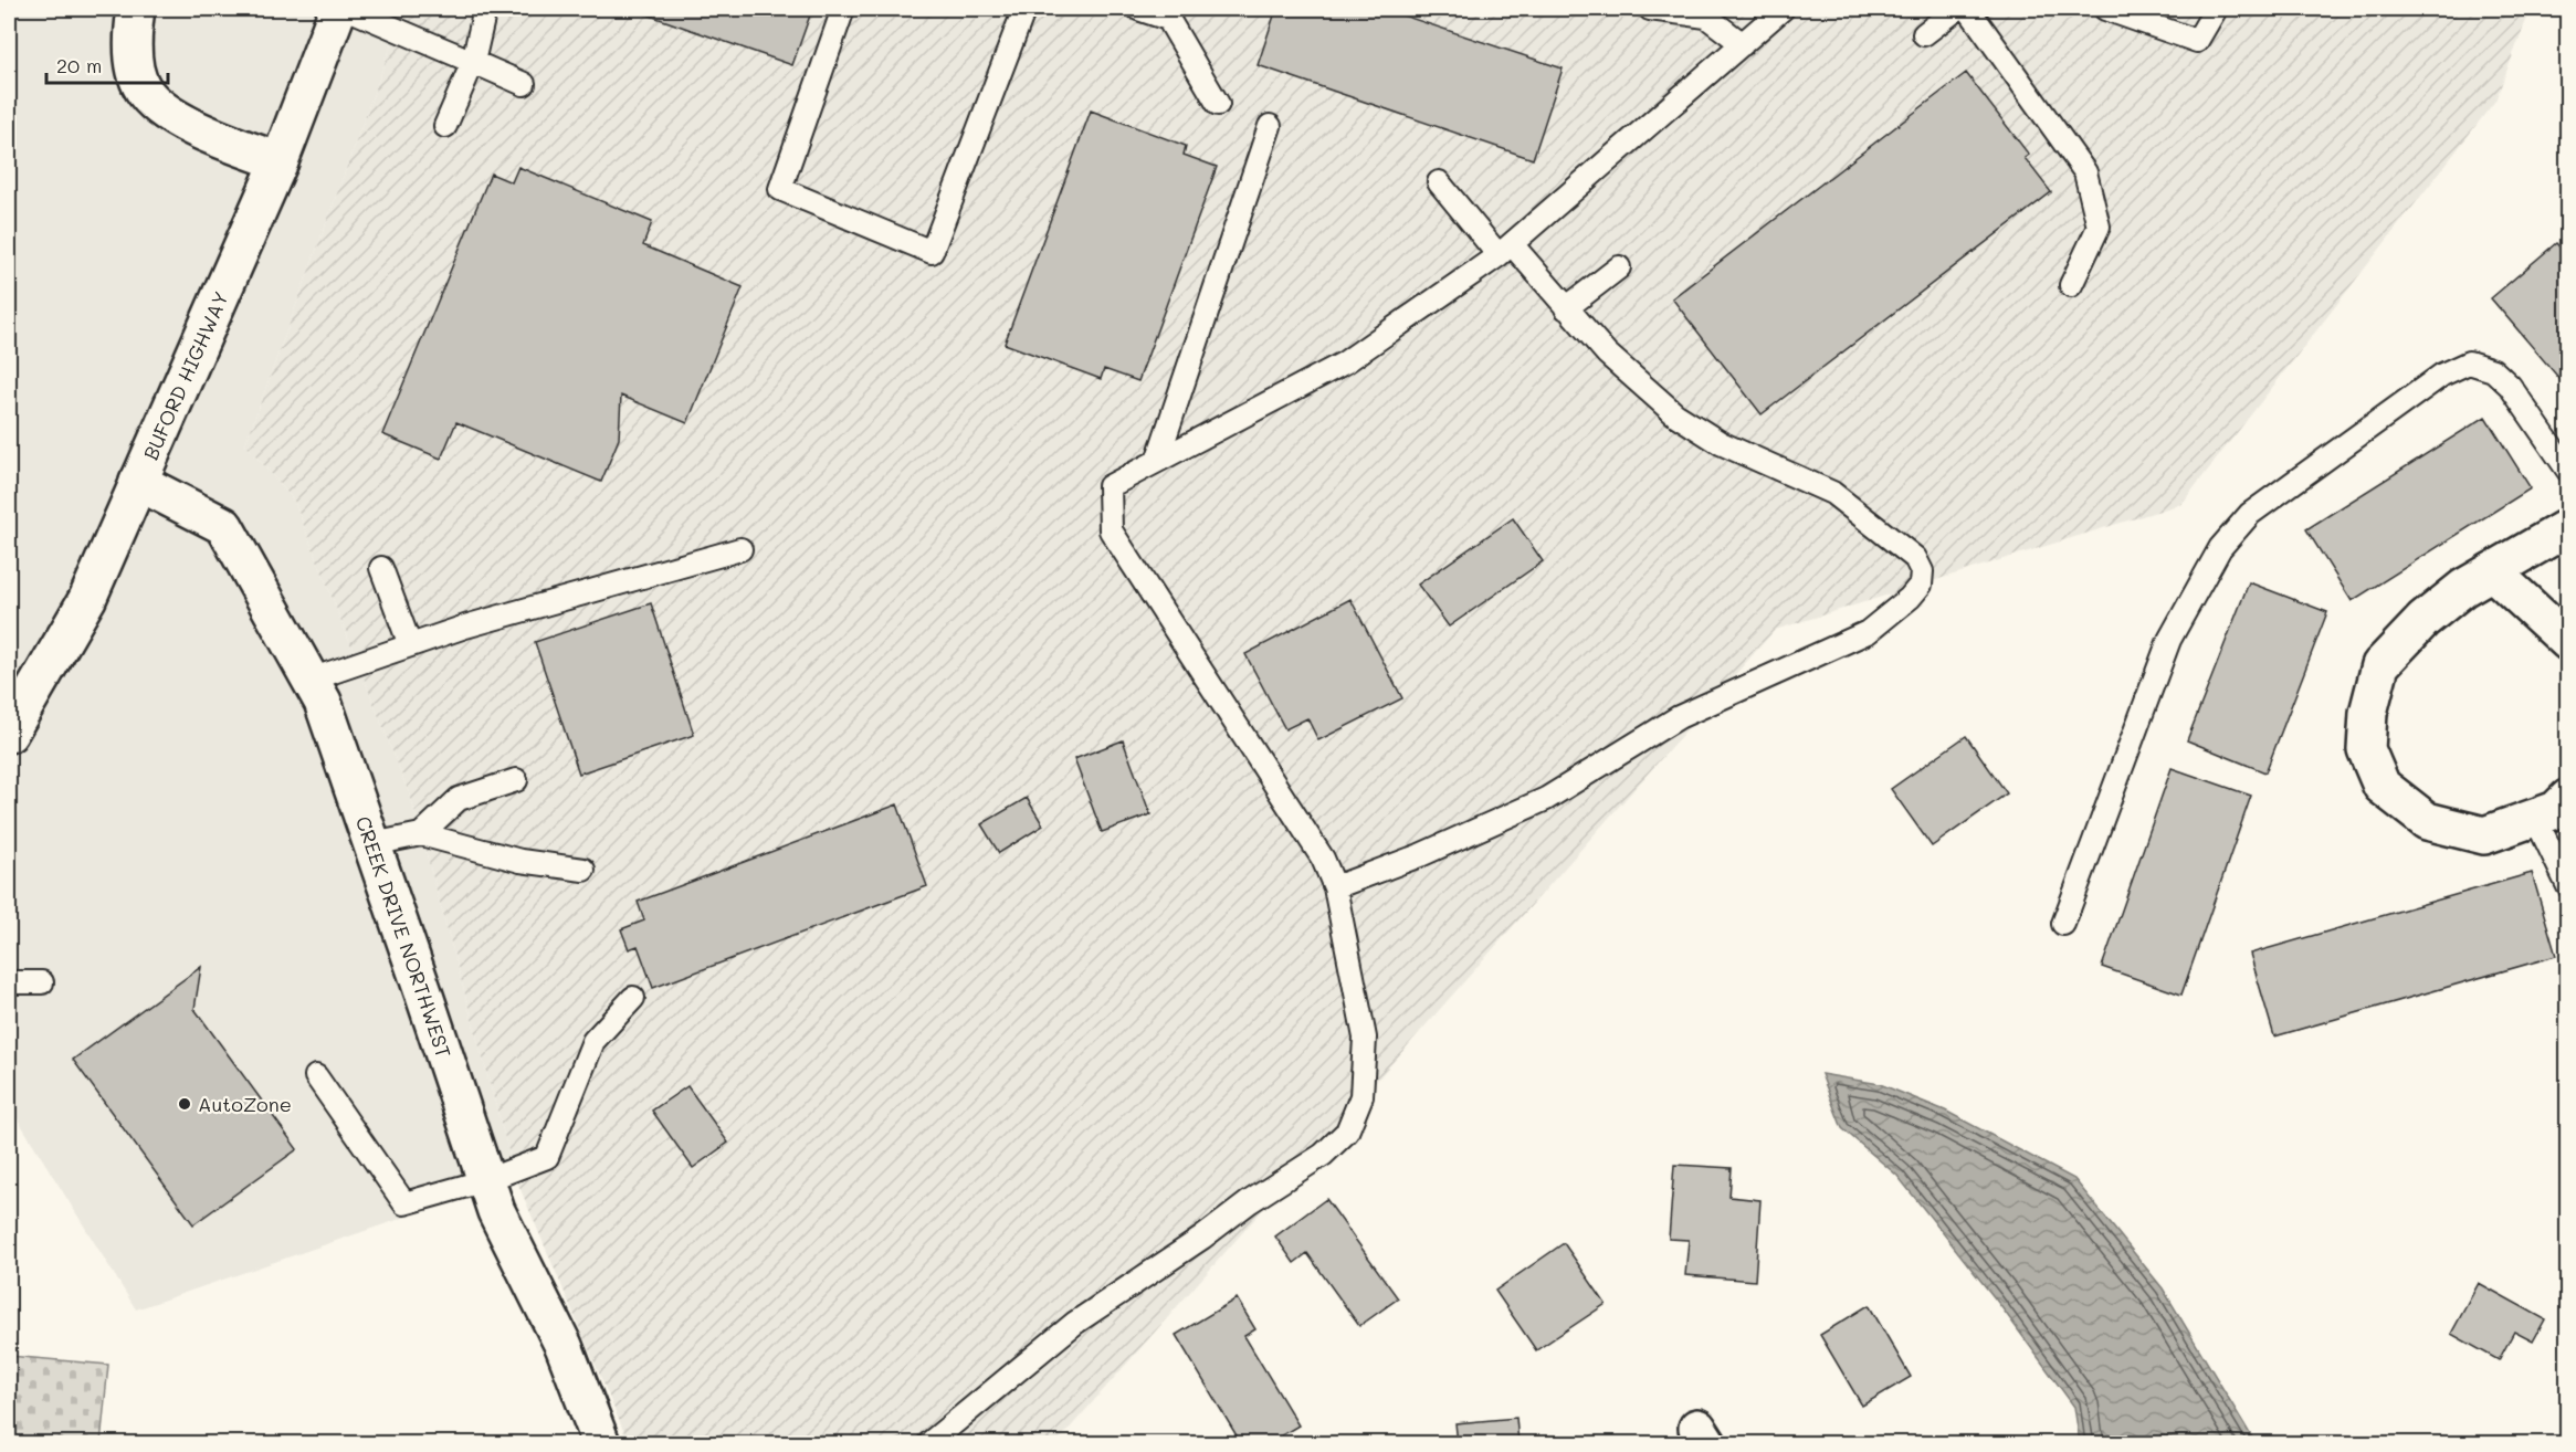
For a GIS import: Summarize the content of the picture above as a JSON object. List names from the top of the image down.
{
  "streets": {
    "street": ["BUFORD HIGHWAY", "CREEK DRIVE NORTHWEST"]
  },
  "crossings": [
    ["BUFORD HIGHWAY", "CREEK DRIVE NORTHWEST"]
  ],
  "places": ["AutoZone"],
  "scale_bar": "20 m"
}
